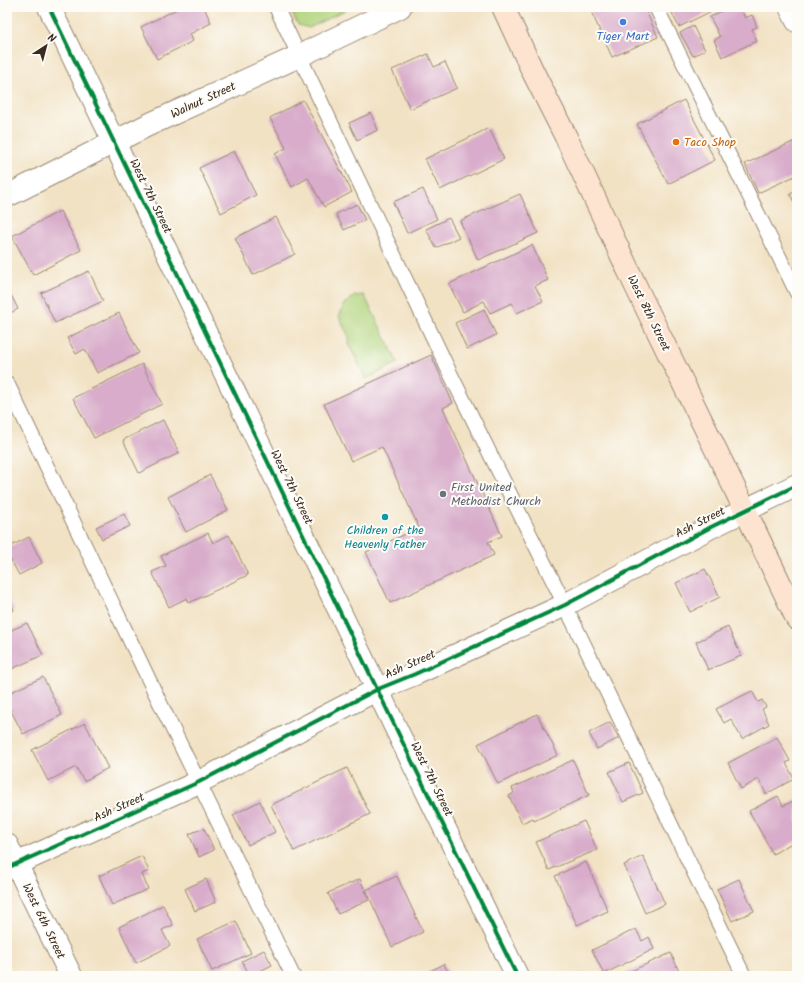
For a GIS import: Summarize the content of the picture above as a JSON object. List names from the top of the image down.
{
  "streets": {
    "main road": ["West 8th Street"],
    "street": [
      "Walnut Street",
      "West 7th Street",
      "Ash Street",
      "West 6th Street"
    ]
  },
  "crossings": [
    ["Walnut Street", "West 7th Street"],
    ["West 7th Street", "Ash Street"],
    ["West 8th Street", "Ash Street"],
    ["Ash Street", "West 6th Street"]
  ],
  "places": [
    "Tiger Mart",
    "Taco Shop",
    "First United Methodist Church",
    "Children of the Heavenly Father"
  ],
  "north": "top right"
}
